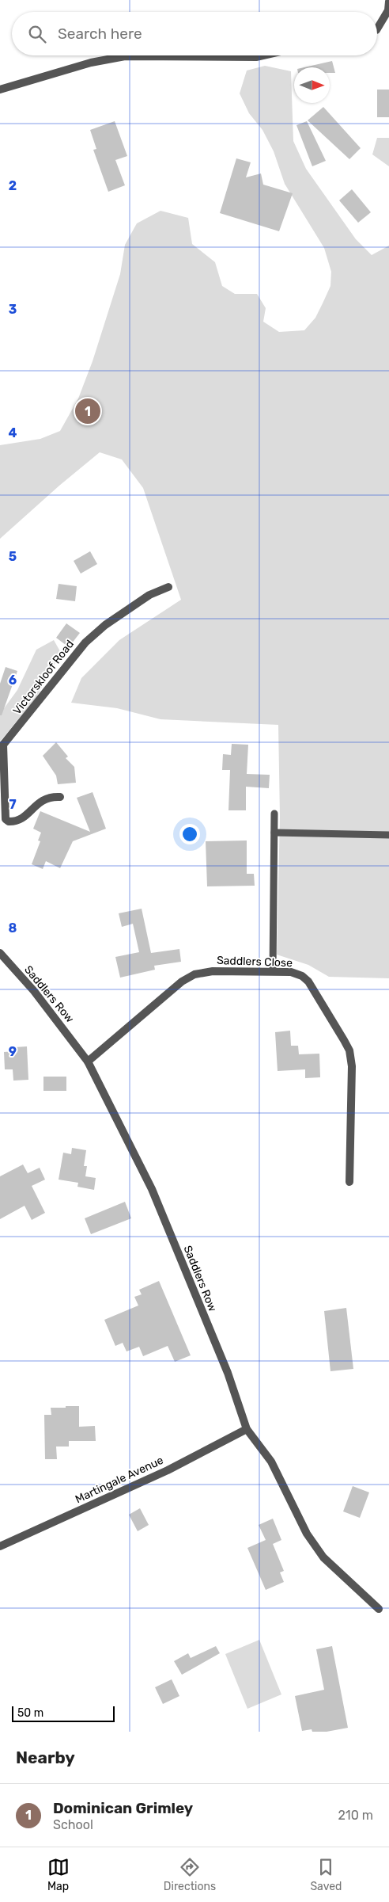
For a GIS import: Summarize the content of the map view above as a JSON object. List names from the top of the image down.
{
  "streets": {
    "street": [
      "Victorskloof Road",
      "Saddlers Close",
      "Saddlers Row",
      "Martingale Avenue"
    ]
  },
  "crossings": [
    ["Saddlers Close", "Saddlers Row"],
    ["Saddlers Row", "Martingale Avenue"]
  ],
  "scale_bar": "50 m",
  "north": "right",
  "page": {
    "search": "Search here",
    "pins": "1",
    "scale": "50 m",
    "heading": "Nearby",
    "list": [
      {
        "mark": "1",
        "name": "Dominican Grimley",
        "note": "School",
        "value": "210 m"
      }
    ],
    "nav": ["Map", "Directions", "Saved"]
  },
  "grid": {
    "rows": [
      "2",
      "3",
      "4",
      "5",
      "6",
      "7",
      "8",
      "9"
    ]
  }
}
